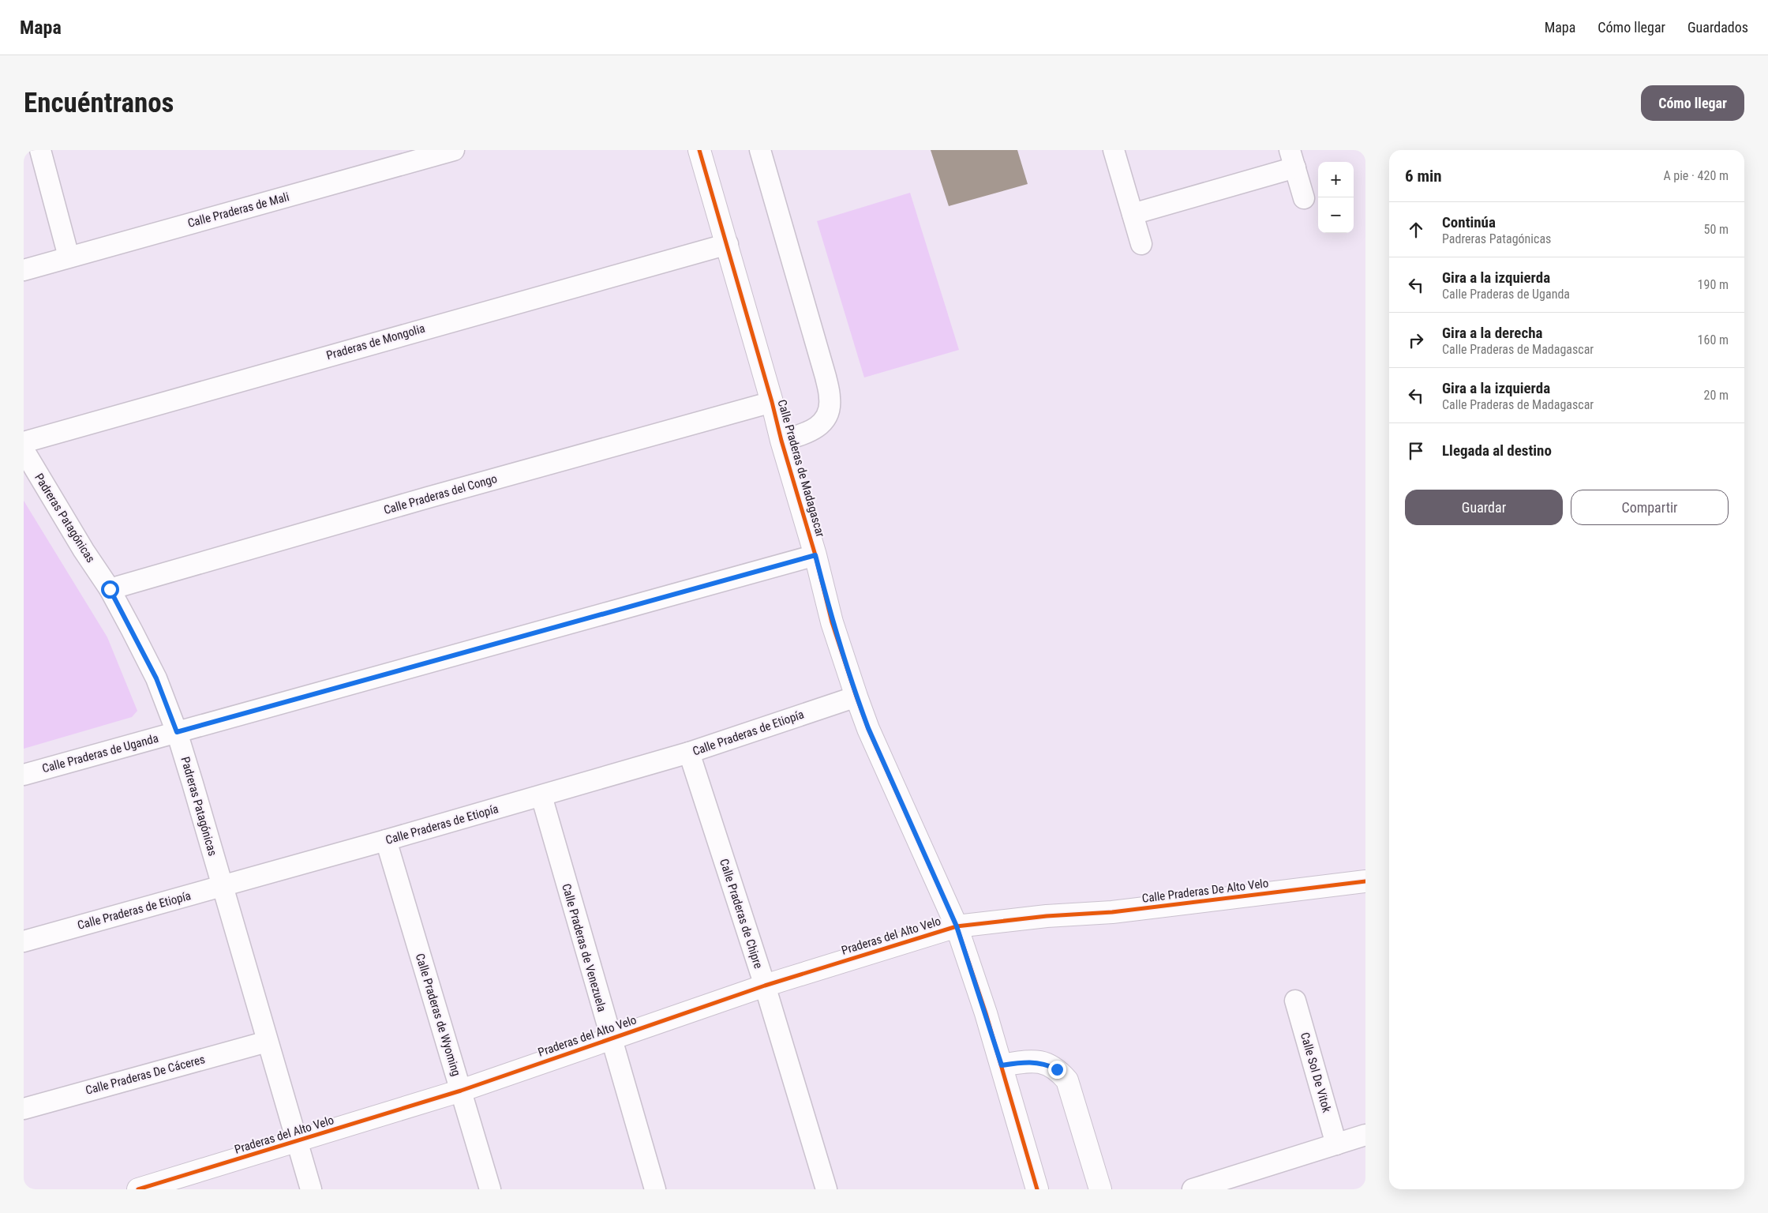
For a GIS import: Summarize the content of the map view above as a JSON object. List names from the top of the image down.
{
  "streets": {
    "street": [
      "Calle Praderas de Mali",
      "Praderas de Mongolia",
      "Calle Praderas de Madagascar",
      "Calle Praderas del Congo",
      "Padreras Patagónicas",
      "Calle Praderas de Etiopía",
      "Calle Praderas de Uganda",
      "Calle Praderas De Alto Velo",
      "Calle Praderas de Chipre",
      "Praderas del Alto Velo",
      "Calle Praderas de Venezuela",
      "Calle Praderas de Wyoming",
      "Calle Sol De Vitok",
      "Calle Praderas De Cáceres"
    ]
  },
  "crossings": [
    ["Praderas de Mongolia", "Calle Praderas de Madagascar"],
    ["Calle Praderas de Madagascar", "Calle Praderas del Congo"],
    ["Calle Praderas de Madagascar", "Calle Praderas de Etiopía"],
    ["Calle Praderas de Madagascar", "Calle Praderas de Uganda"],
    ["Calle Praderas de Madagascar", "Praderas del Alto Velo"],
    ["Calle Praderas del Congo", "Padreras Patagónicas"],
    ["Padreras Patagónicas", "Calle Praderas de Etiopía"],
    ["Padreras Patagónicas", "Calle Praderas de Uganda"],
    ["Padreras Patagónicas", "Praderas del Alto Velo"],
    ["Padreras Patagónicas", "Calle Praderas De Cáceres"],
    ["Calle Praderas de Etiopía", "Calle Praderas de Chipre"],
    ["Calle Praderas de Etiopía", "Calle Praderas de Venezuela"],
    ["Calle Praderas de Etiopía", "Calle Praderas de Wyoming"],
    ["Calle Praderas De Alto Velo", "Praderas del Alto Velo"],
    ["Calle Praderas de Chipre", "Praderas del Alto Velo"],
    ["Praderas del Alto Velo", "Calle Praderas de Venezuela"],
    ["Praderas del Alto Velo", "Calle Praderas de Wyoming"]
  ],
  "page": {
    "header": "Mapa",
    "nav": ["Mapa", "Cómo llegar", "Guardados"],
    "buttons": [
      "Cómo llegar",
      ["Guardar", "Compartir"]
    ],
    "title": "Encuéntranos",
    "heading": ["6 min", "A pie · 420 m"],
    "map_buttons": ["+", "−"],
    "list": [
      ["Continúa", "Padreras Patagónicas", "50 m"],
      ["Gira a la izquierda", "Calle Praderas de Uganda", "190 m"],
      ["Gira a la derecha", "Calle Praderas de Madagascar", "160 m"],
      ["Gira a la izquierda", "Calle Praderas de Madagascar", "20 m"],
      "Llegada al destino"
    ]
  }
}
